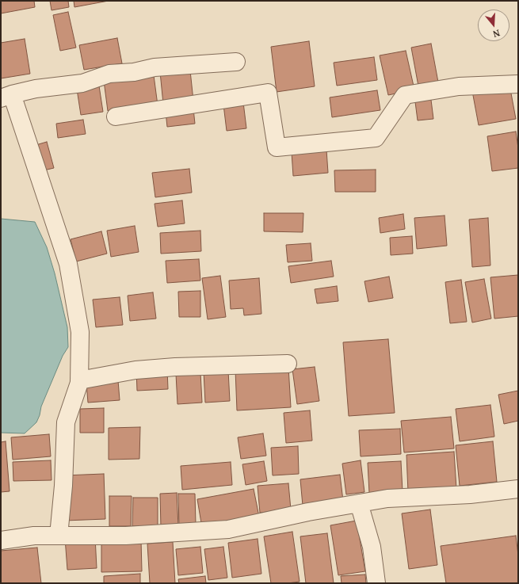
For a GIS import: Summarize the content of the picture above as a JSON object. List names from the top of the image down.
{
  "north": "bottom"
}
